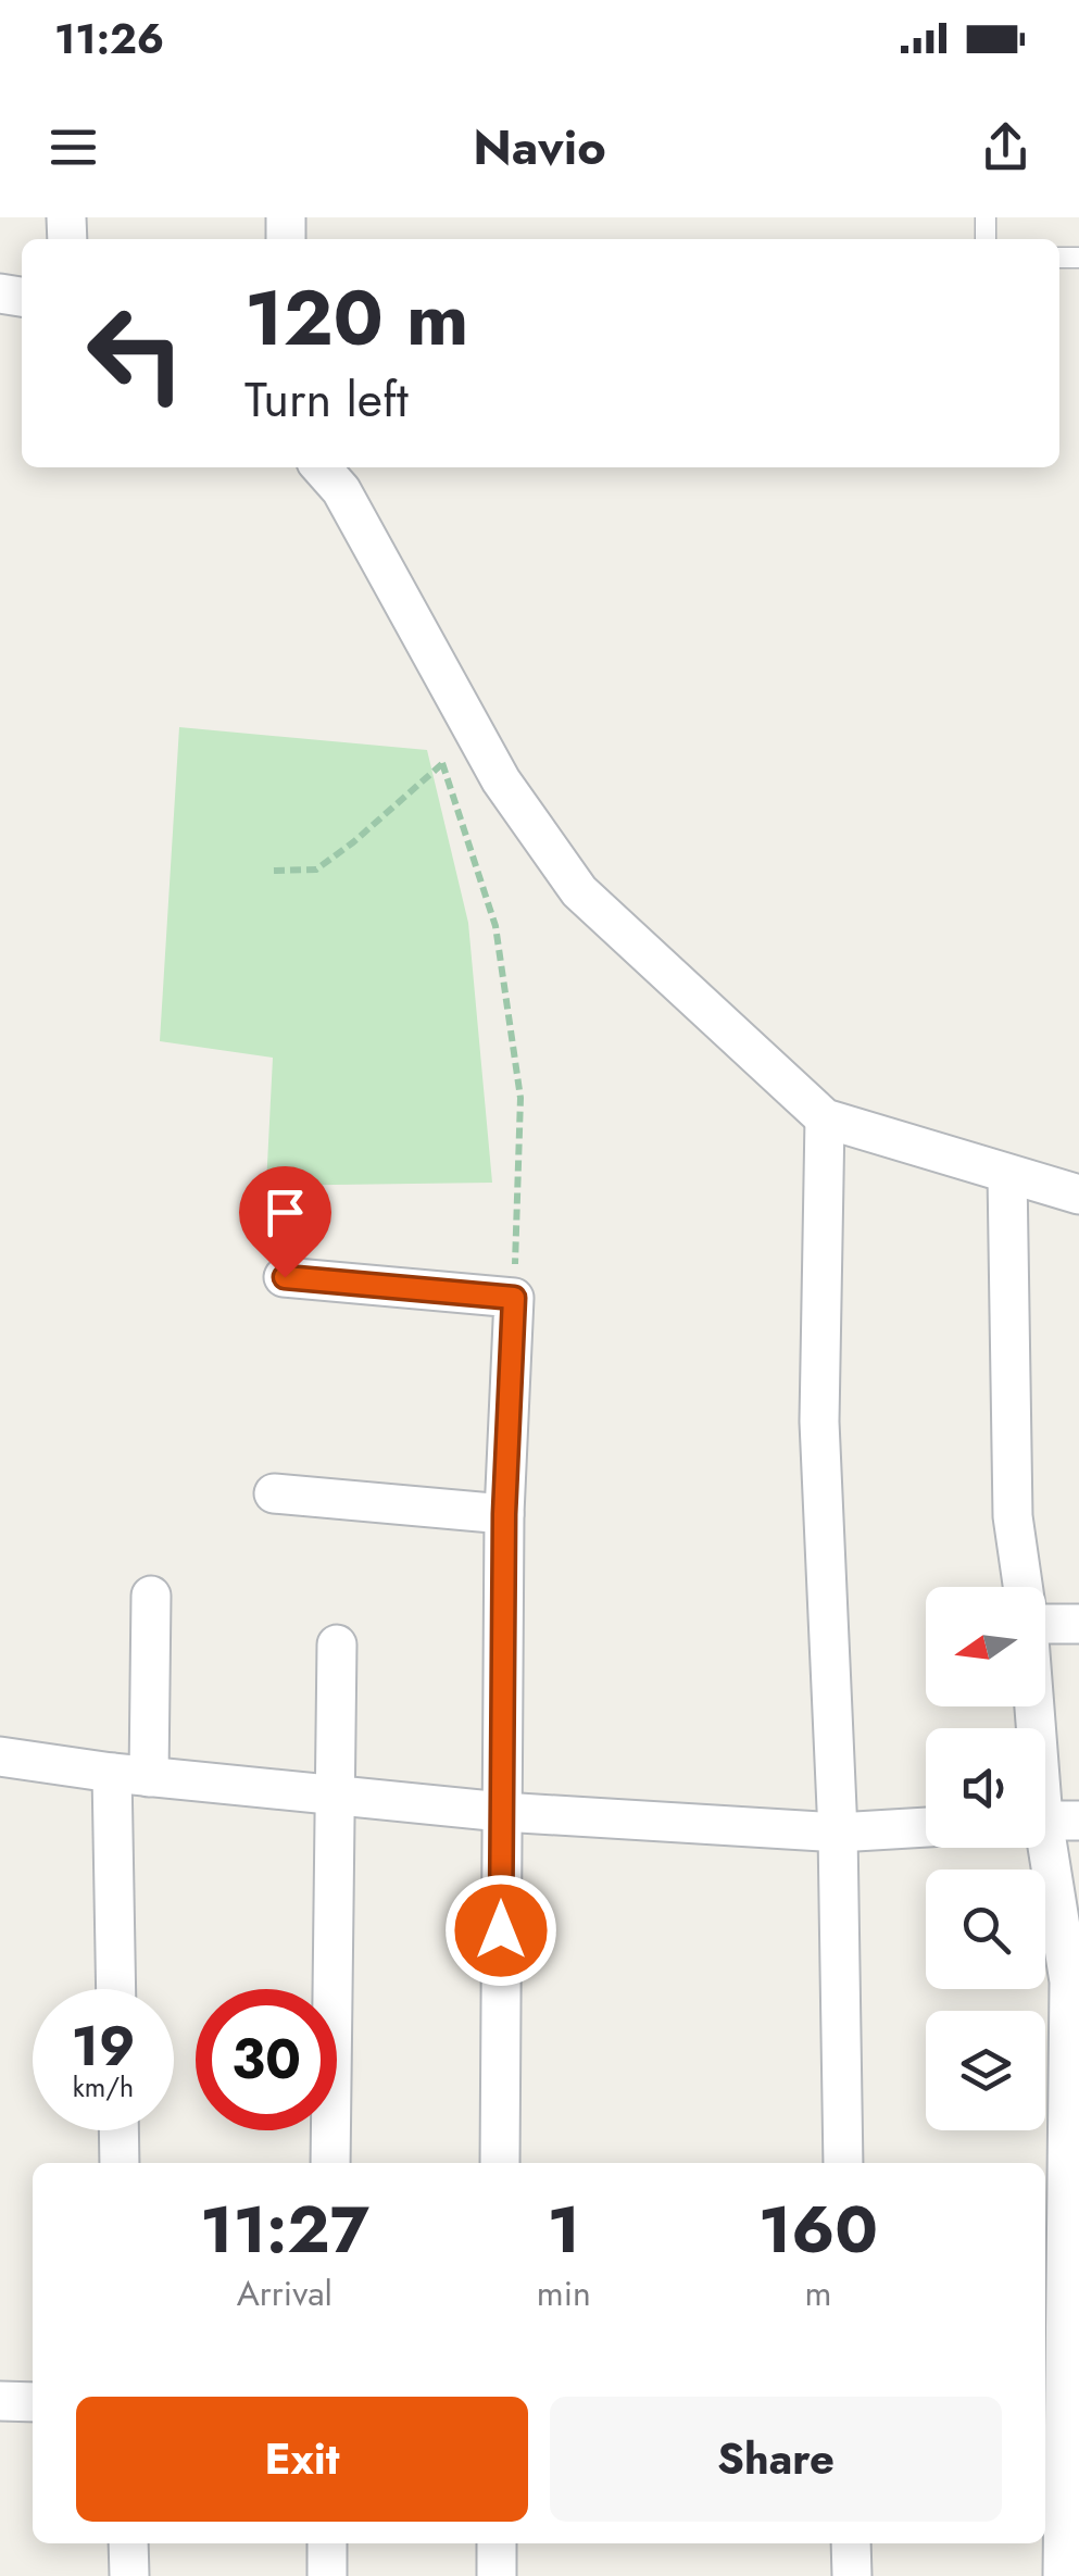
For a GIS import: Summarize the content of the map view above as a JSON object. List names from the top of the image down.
{
  "north": "left",
  "page": {
    "status": "11:26",
    "header": "Navio",
    "turn": ["120 m", "Turn left"],
    "speed": "19 km/h",
    "limit": "30",
    "eta": [
      "11:27",
      "Arrival",
      "1",
      "min",
      "160",
      "m"
    ],
    "buttons": ["Exit", "Share"]
  }
}
